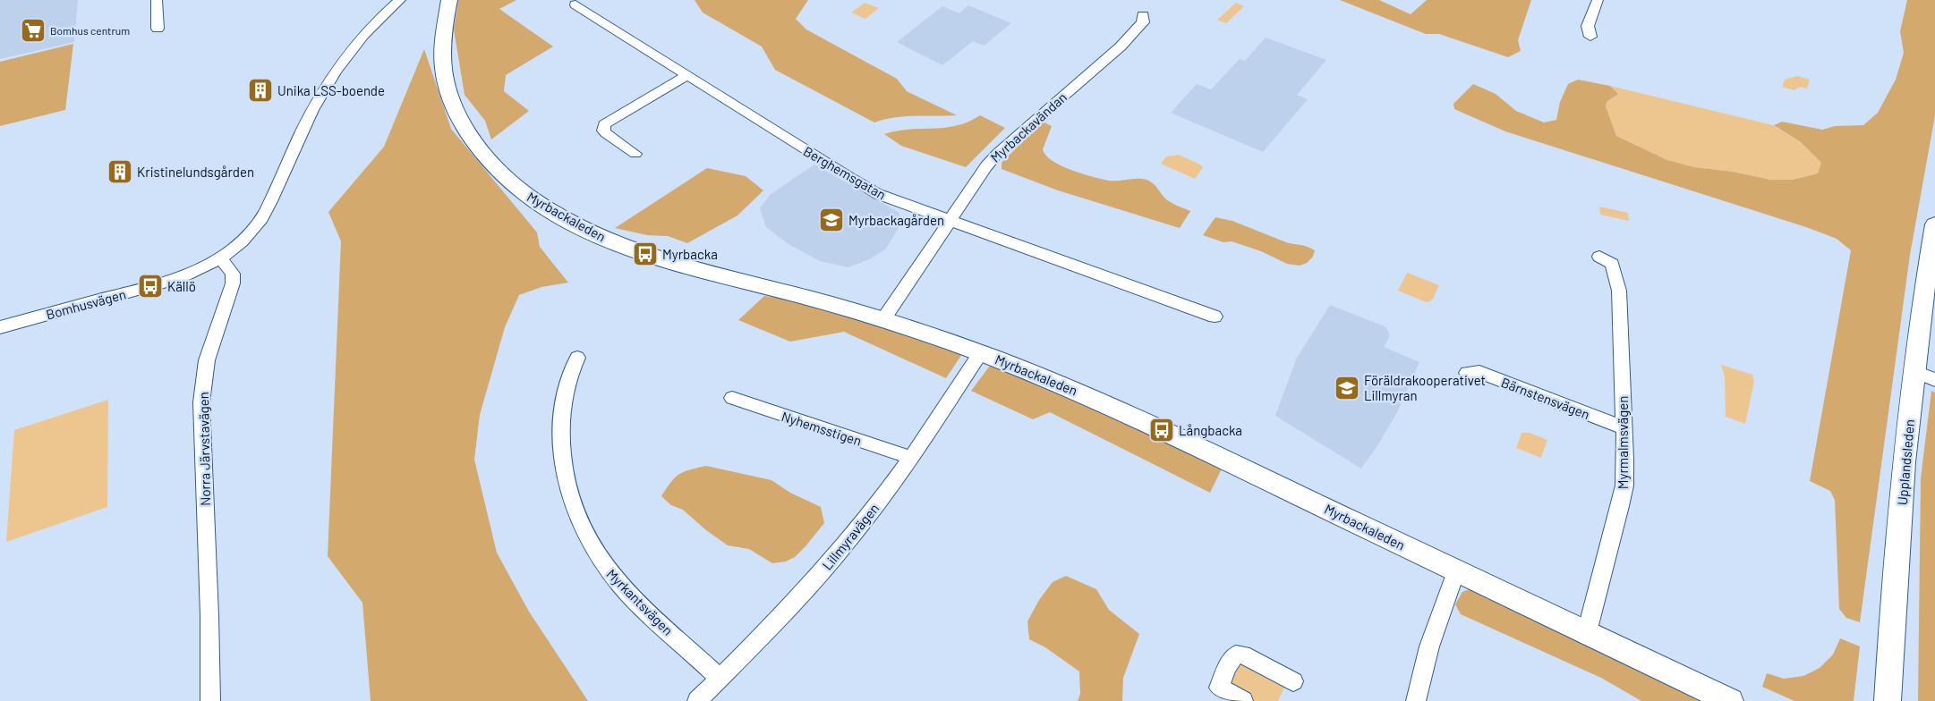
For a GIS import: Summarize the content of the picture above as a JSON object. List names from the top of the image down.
{
  "streets": {
    "street": [
      "Myrbackavändan",
      "Berghemsgatan",
      "Myrbackaleden",
      "Bomhusvägen",
      "Bärnstensvägen",
      "Nyhemsstigen",
      "Myrmalmsvägen",
      "Norra Järvstavägen",
      "Upplandsleden",
      "Lillmyravägen",
      "Myrkantsvägen"
    ]
  },
  "crossings": [
    ["Myrbackavändan", "Berghemsgatan"],
    ["Myrbackavändan", "Myrbackaleden"],
    ["Myrbackaleden", "Myrmalmsvägen"],
    ["Myrbackaleden", "Lillmyravägen"],
    ["Bomhusvägen", "Norra Järvstavägen"],
    ["Bärnstensvägen", "Myrmalmsvägen"],
    ["Nyhemsstigen", "Lillmyravägen"],
    ["Lillmyravägen", "Myrkantsvägen"]
  ],
  "places": {
    "supermarket": ["Bomhus centrum"],
    "building": ["Unika LSS-boende", "Kristinelundsgården"],
    "school or university": ["Myrbackagården", "Föräldrakooperativet Lillmyran"],
    "bus stop": ["Myrbacka", "Källö", "Långbacka"]
  }
}
